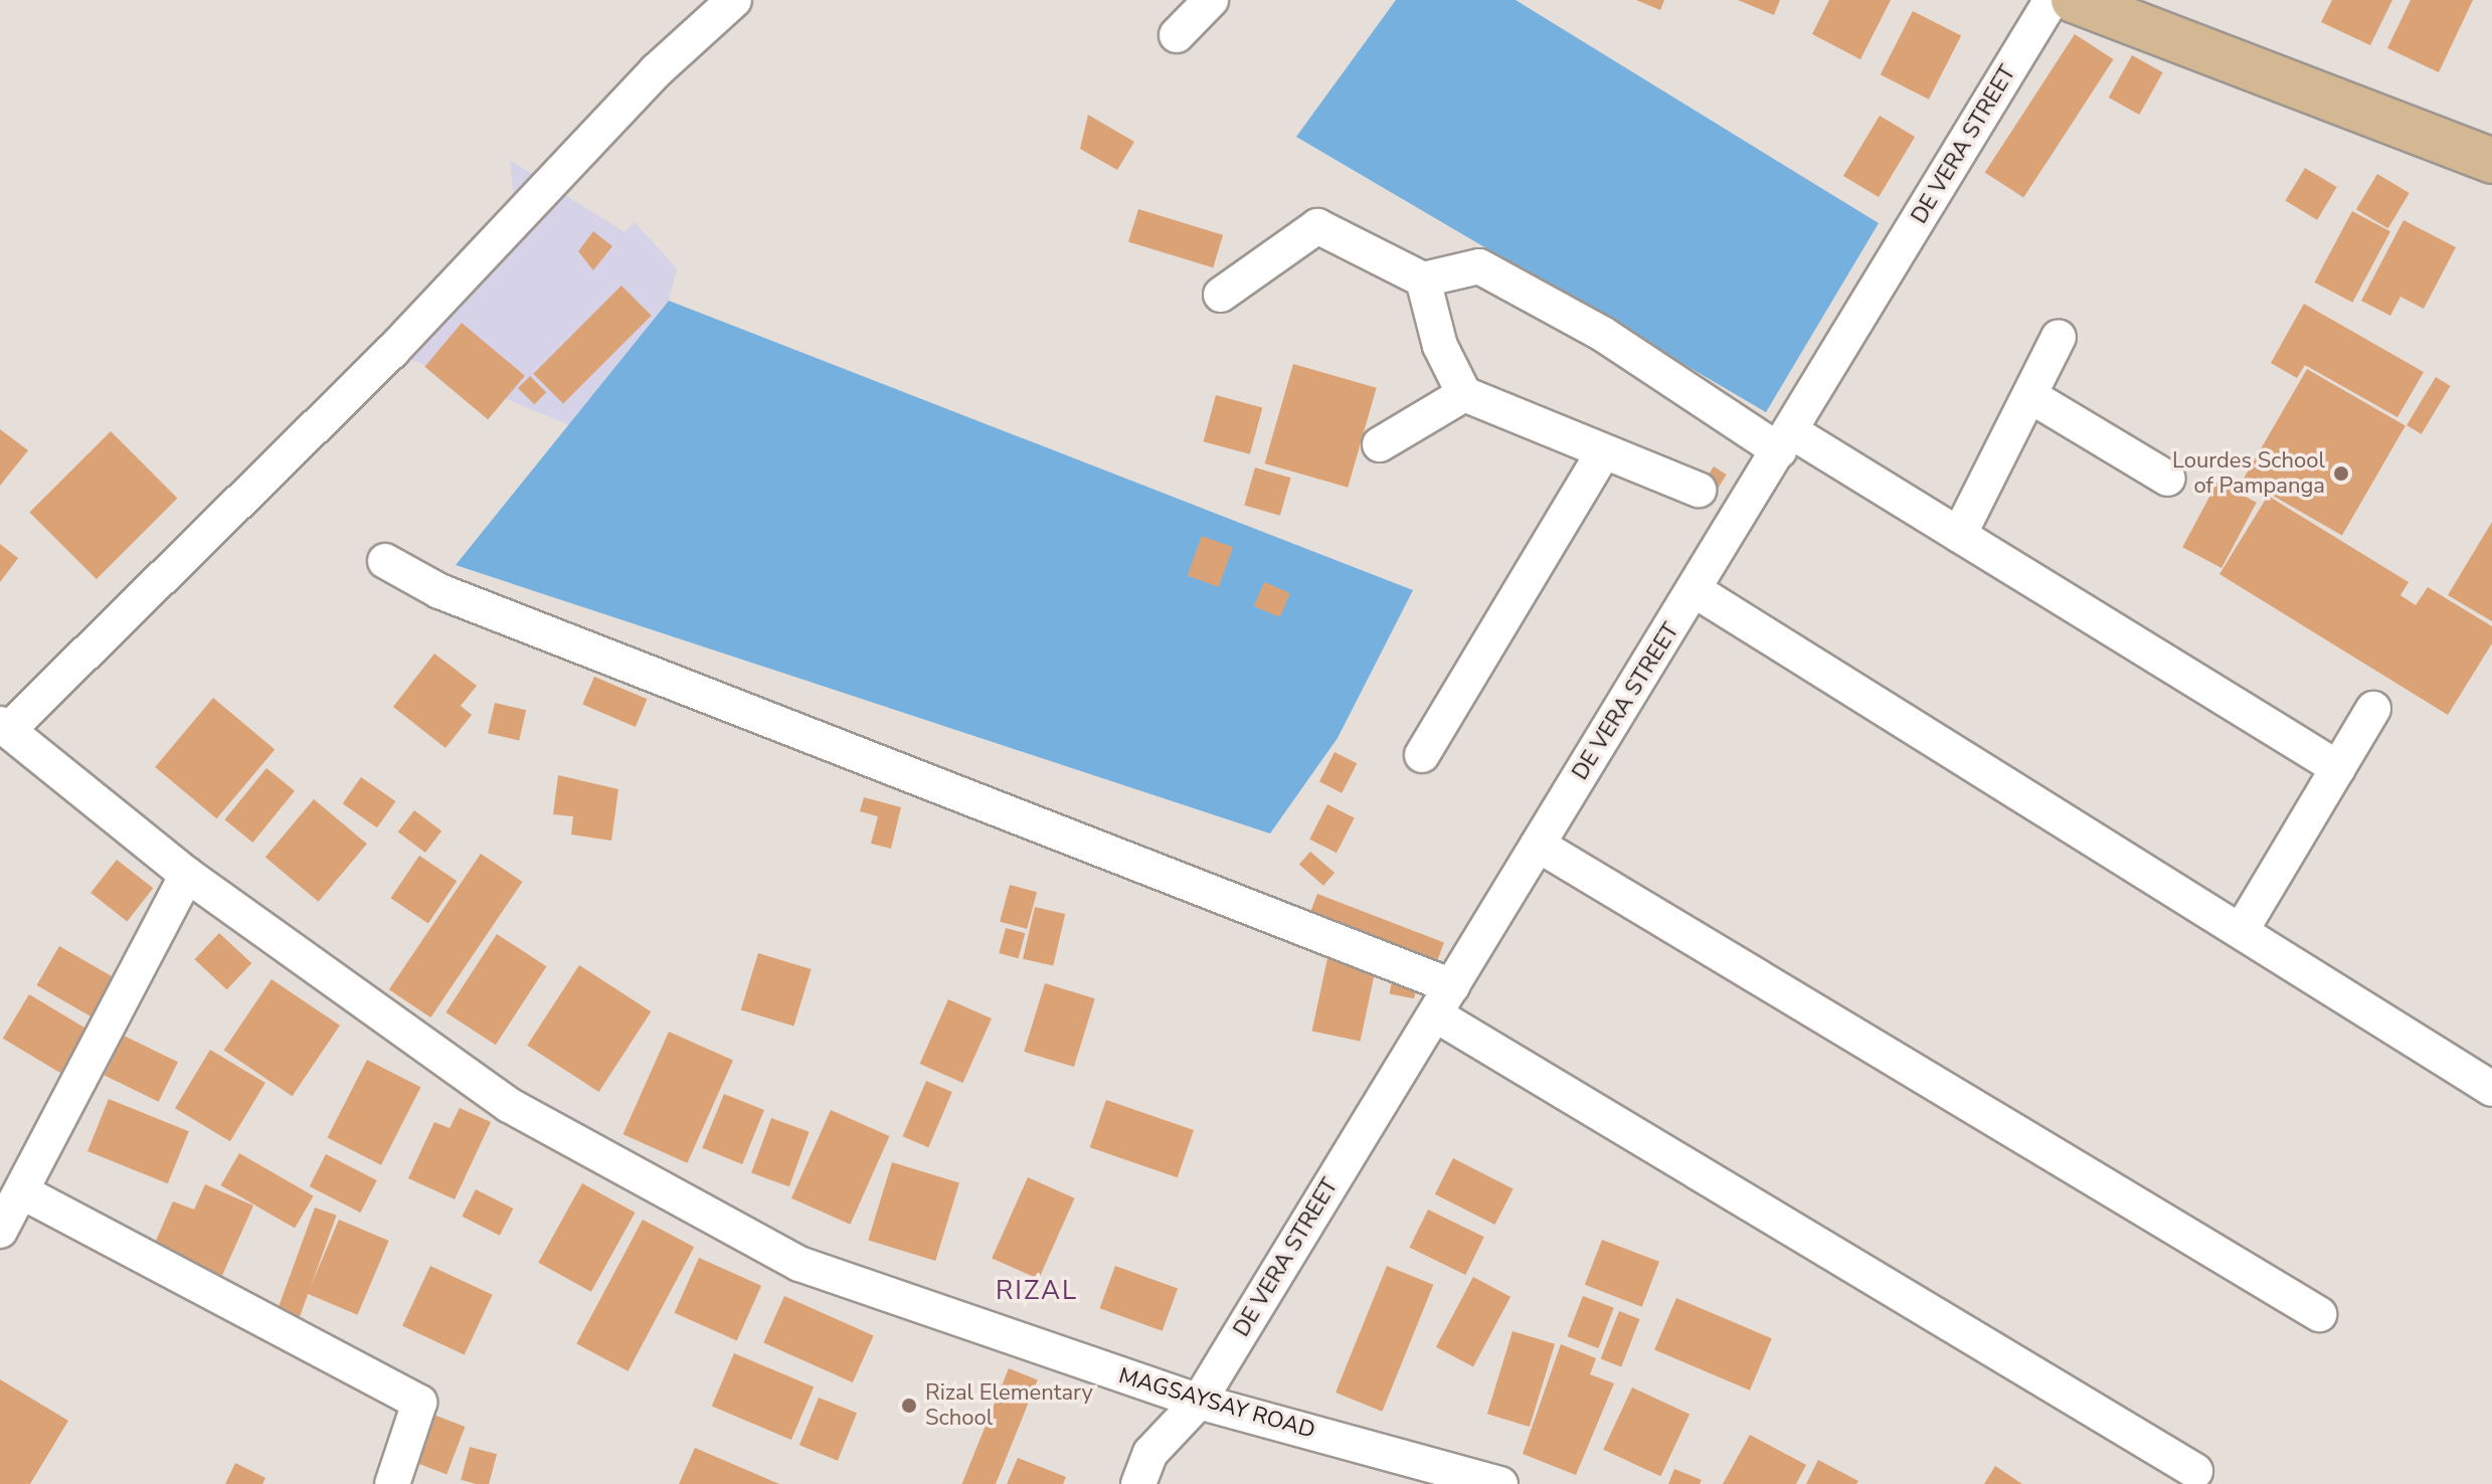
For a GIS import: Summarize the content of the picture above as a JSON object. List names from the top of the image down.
{
  "streets": {
    "street": ["DE VERA STREET", "MAGSAYSAY ROAD"]
  },
  "crossings": [
    ["DE VERA STREET", "MAGSAYSAY ROAD"]
  ],
  "districts": ["RIZAL"],
  "places": ["Lourdes School of Pampanga", "Rizal Elementary School"]
}
